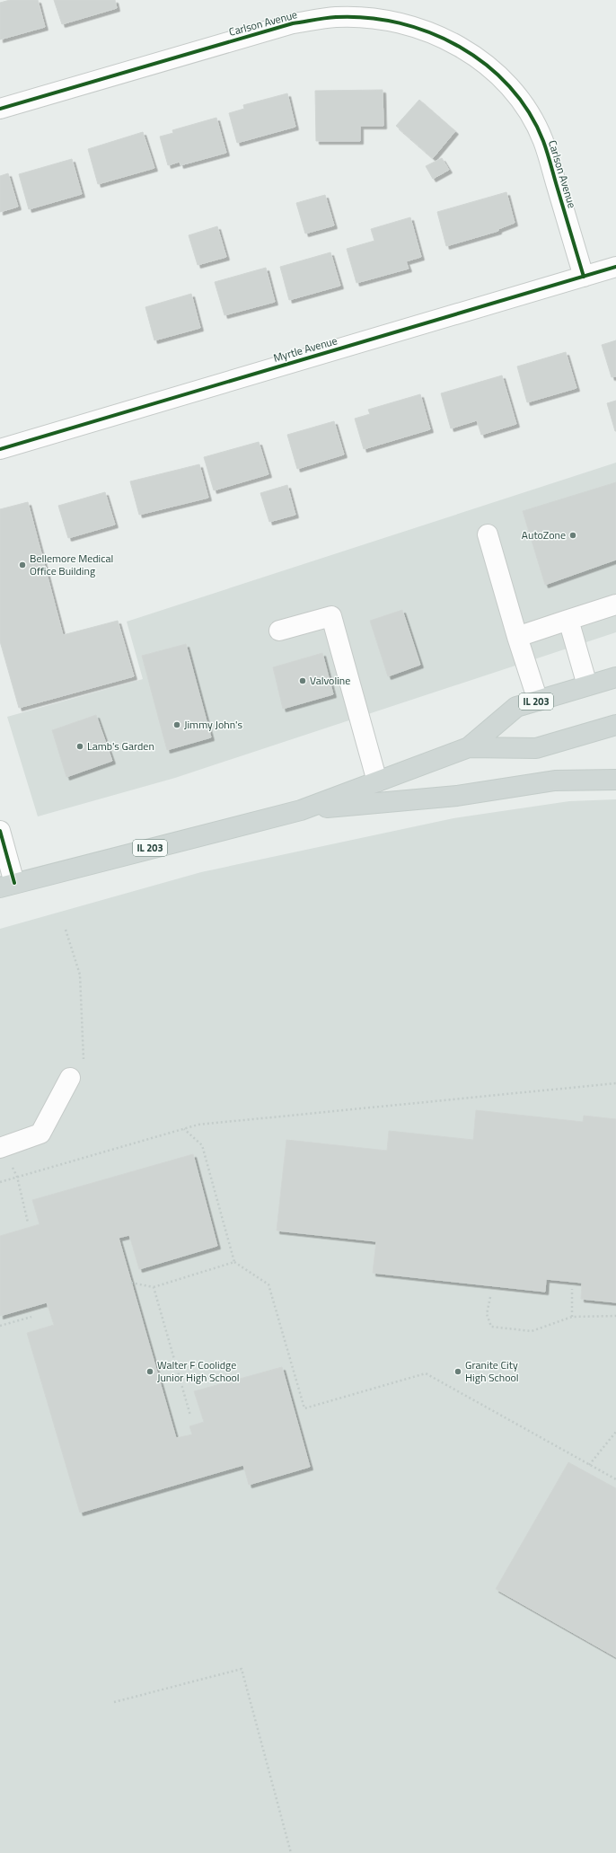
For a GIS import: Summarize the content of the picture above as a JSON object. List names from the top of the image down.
{
  "streets": {
    "main road": ["IL 203"],
    "street": ["Carlson Avenue", "Myrtle Avenue"]
  },
  "crossings": [
    ["Carlson Avenue", "Myrtle Avenue"]
  ],
  "places": [
    "AutoZone",
    "Bellemore Medical Office Building",
    "Valvoline",
    "Jimmy John's",
    "Lamb's Garden",
    "Walter F Coolidge Junior High School",
    "Granite City High School"
  ]
}
